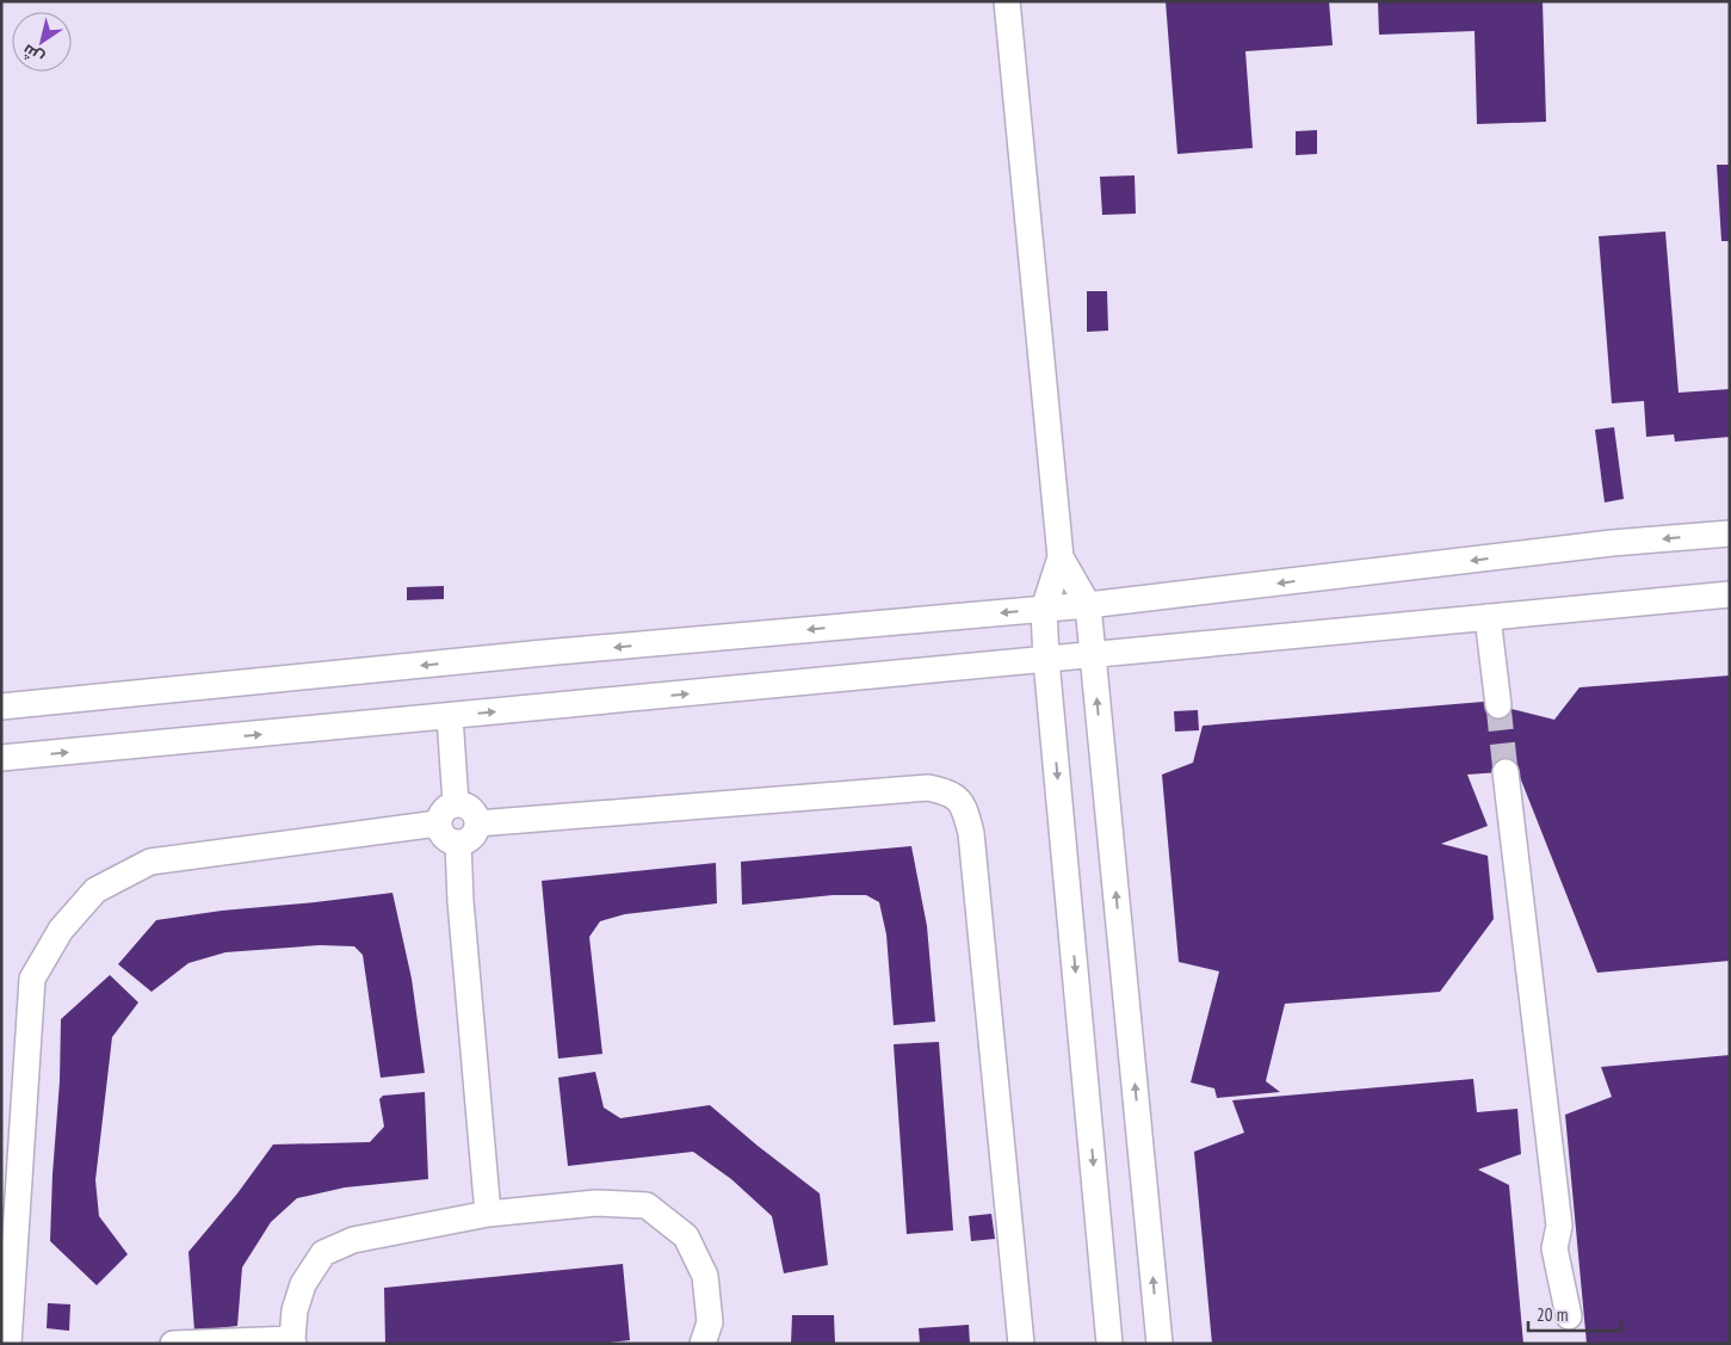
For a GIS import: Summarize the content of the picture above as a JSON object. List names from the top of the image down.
{
  "scale_bar": "20 m",
  "north": "bottom left"
}
